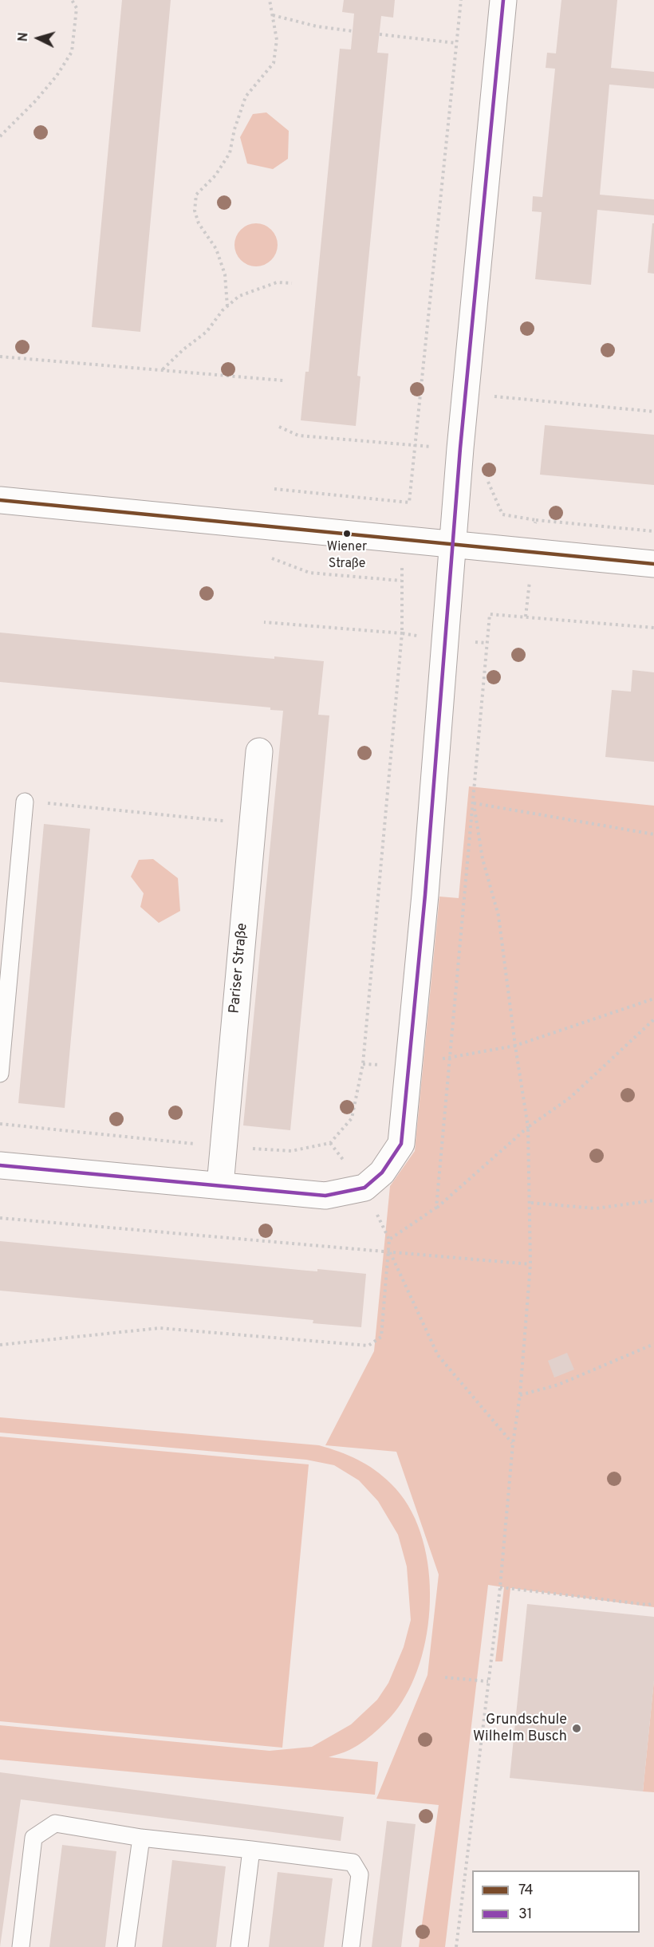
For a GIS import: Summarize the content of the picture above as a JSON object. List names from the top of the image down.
{
  "streets": {
    "street": ["Pariser Straße"]
  },
  "places": ["Wiener Straße", "Grundschule Wilhelm Busch"],
  "lines": ["transit line 31", "transit line 74"],
  "legend": ["74", "31"],
  "north": "left"
}
